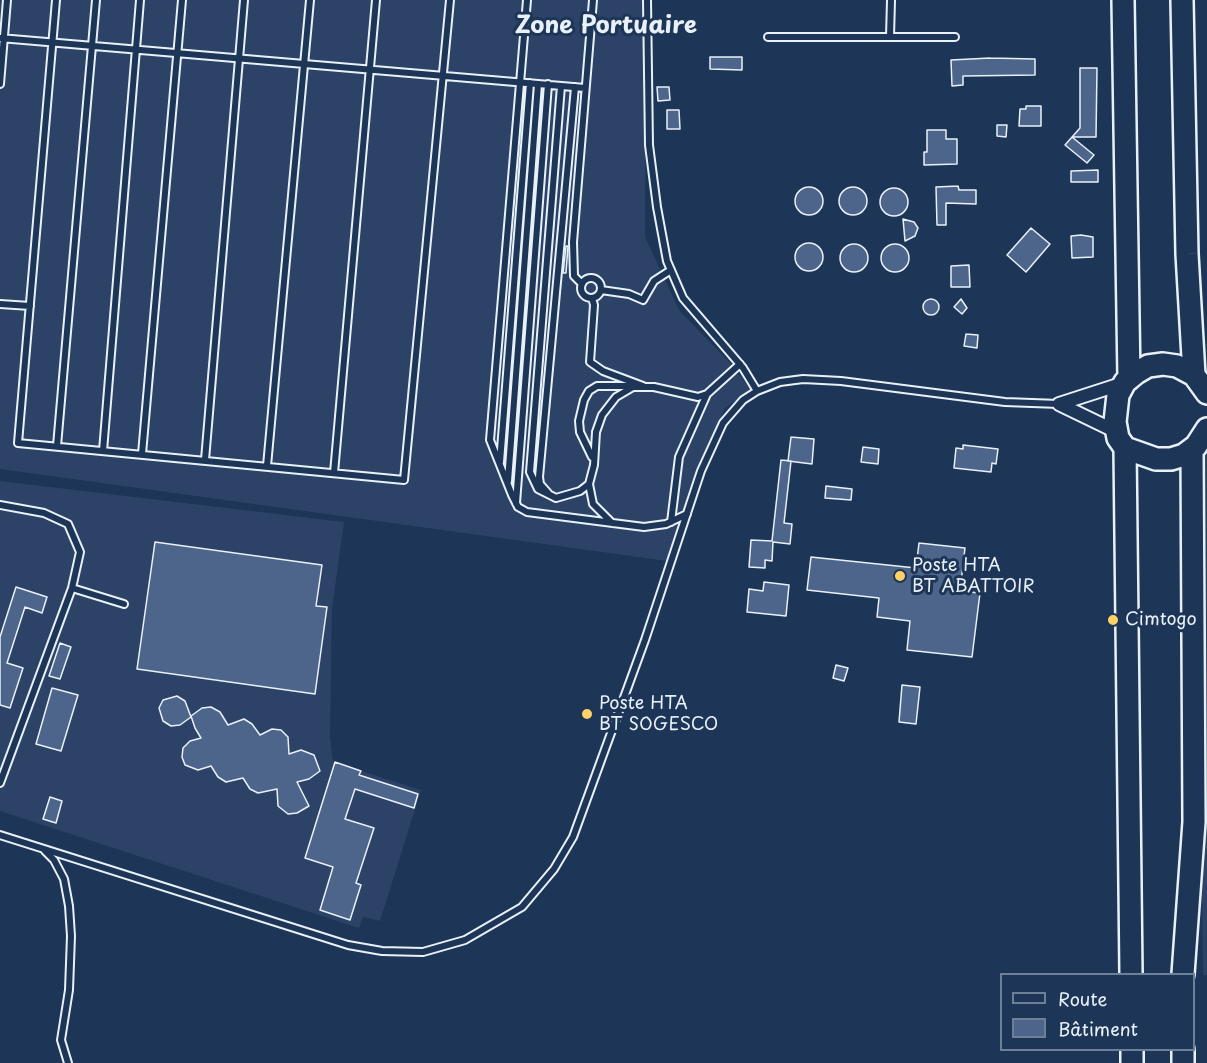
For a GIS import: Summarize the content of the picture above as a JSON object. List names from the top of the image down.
{
  "districts": ["Zone Portuaire"],
  "places": ["Poste HTA BT ABATTOIR", "Cimtogo", "Poste HTA BT SOGESCO"],
  "legend": ["Route", "Bâtiment"]
}
